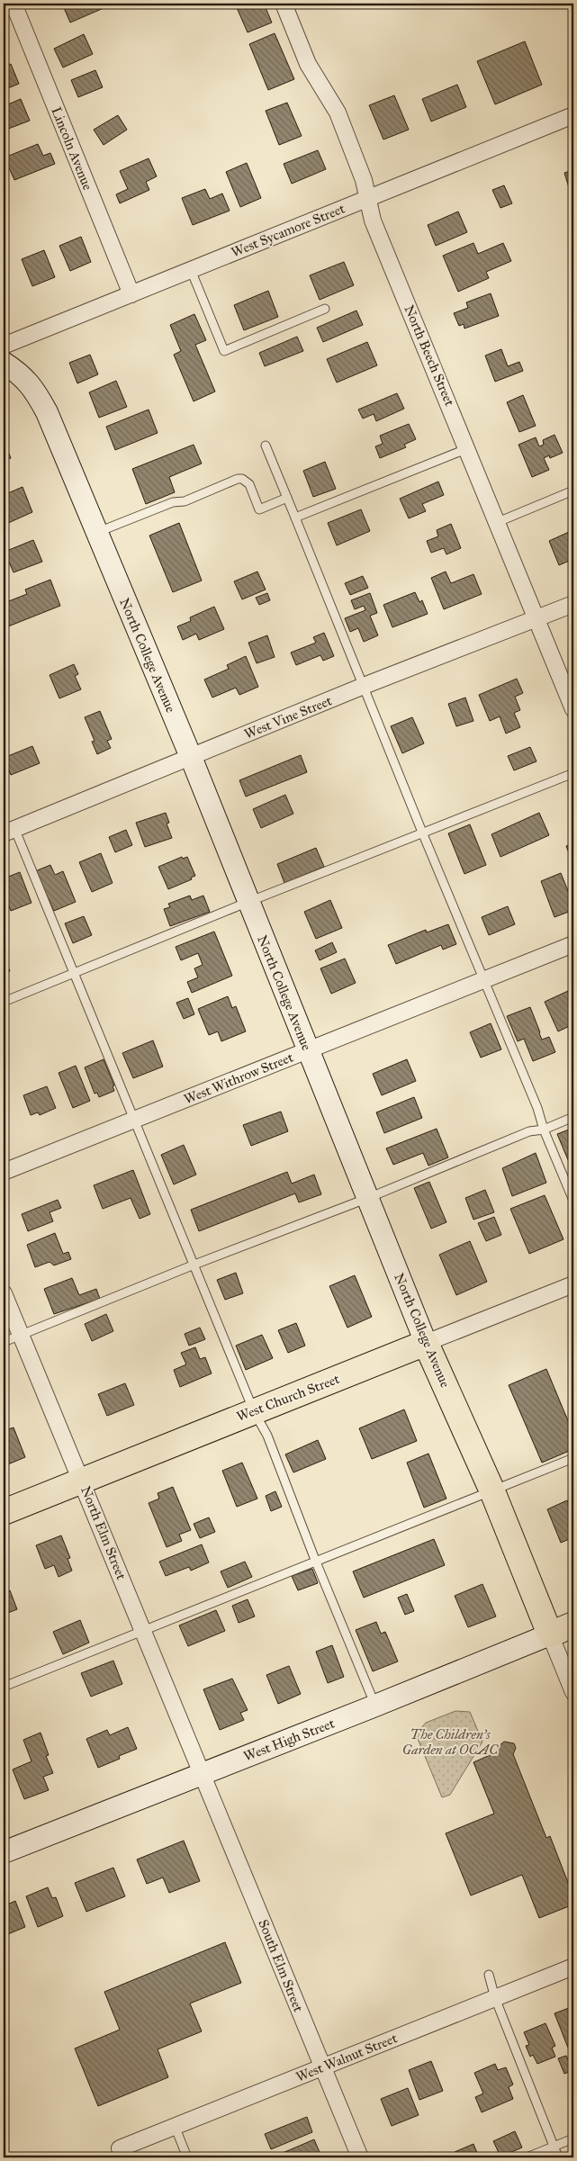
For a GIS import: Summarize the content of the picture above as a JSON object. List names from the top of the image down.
{
  "streets": {
    "highway": ["North College Avenue", "West Church Street", "West High Street"],
    "street": [
      "Lincoln Avenue",
      "West Sycamore Street",
      "North Beech Street",
      "West Vine Street",
      "West Withrow Street",
      "North Elm Street",
      "South Elm Street",
      "West Walnut Street"
    ]
  },
  "crossings": [
    ["Lincoln Avenue", "West Sycamore Street"],
    ["West Sycamore Street", "North Beech Street"],
    ["North Beech Street", "West Vine Street"],
    ["North College Avenue", "West Vine Street"],
    ["North College Avenue", "West Withrow Street"],
    ["North College Avenue", "West Church Street"],
    ["North College Avenue", "West High Street"],
    ["West Church Street", "North Elm Street"],
    ["North Elm Street", "West High Street"],
    ["North Elm Street", "South Elm Street"],
    ["West High Street", "South Elm Street"],
    ["South Elm Street", "West Walnut Street"]
  ],
  "parks": ["The Children’s Garden at OCAC"]
}
